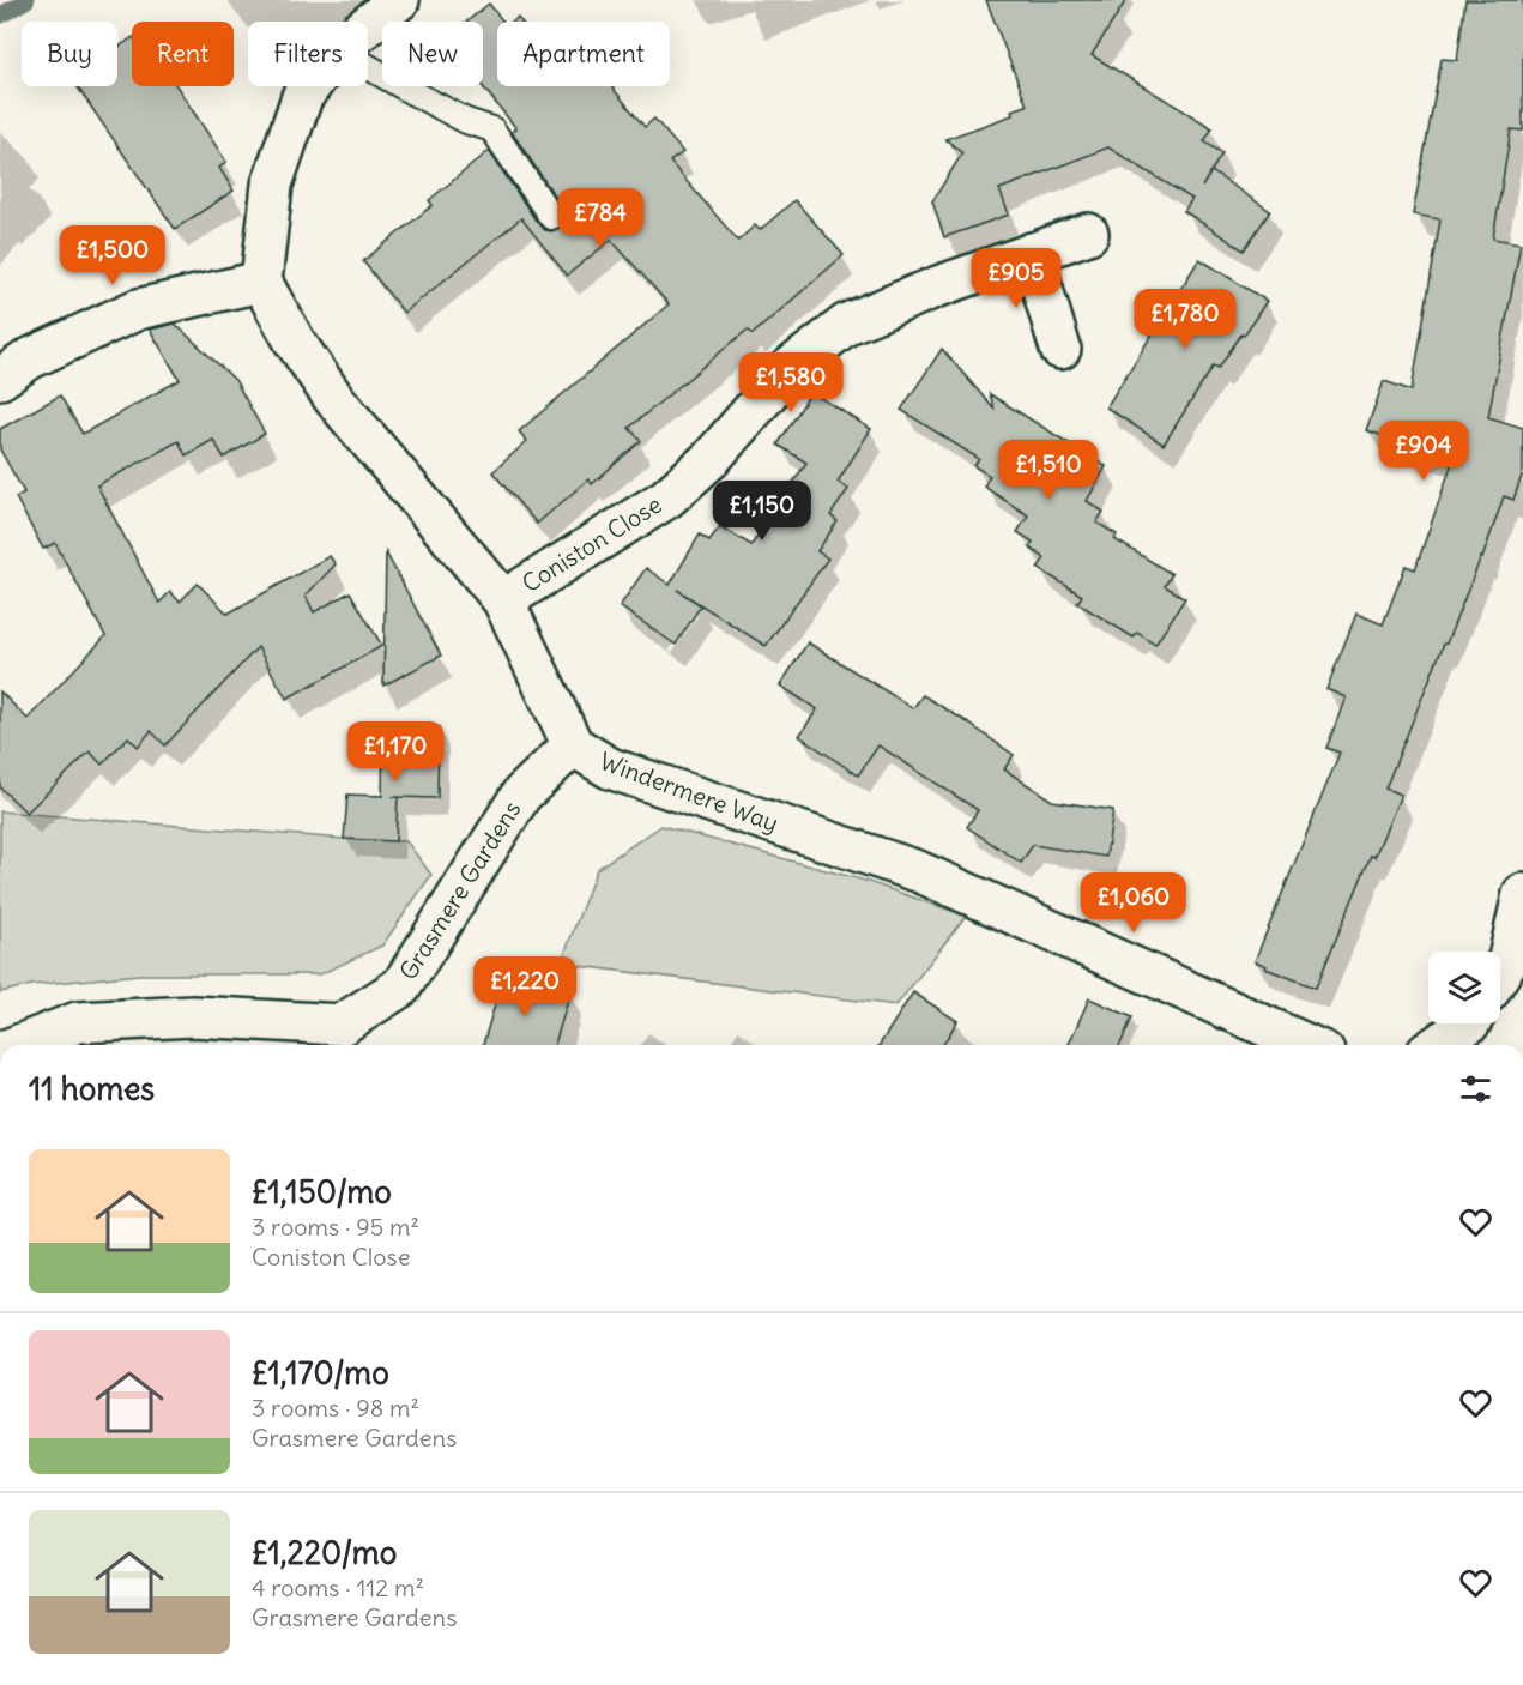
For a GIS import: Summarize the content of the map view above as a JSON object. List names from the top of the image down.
{
  "streets": {
    "street": ["Coniston Close", "Windermere Way", "Grasmere Gardens"]
  },
  "crossings": [
    ["Coniston Close", "Windermere Way"],
    ["Windermere Way", "Grasmere Gardens"]
  ],
  "page": {
    "chip": [
      "Buy",
      "Rent",
      "Filters",
      "New",
      "Apartment"
    ],
    "price": [
      "£784",
      "£1,500",
      "£905",
      "£1,780",
      "£1,580",
      "£904",
      "£1,510",
      "£1,150",
      "£1,170",
      "£1,060",
      "£1,220"
    ],
    "heading": "11 homes",
    "list": [
      {
        "name": "£1,150/mo",
        "note": "3 rooms · 95 m² · Coniston Close"
      },
      {
        "name": "£1,170/mo",
        "note": "3 rooms · 98 m² · Grasmere Gardens"
      },
      {
        "name": "£1,220/mo",
        "note": "4 rooms · 112 m² · Grasmere Gardens"
      }
    ]
  }
}
